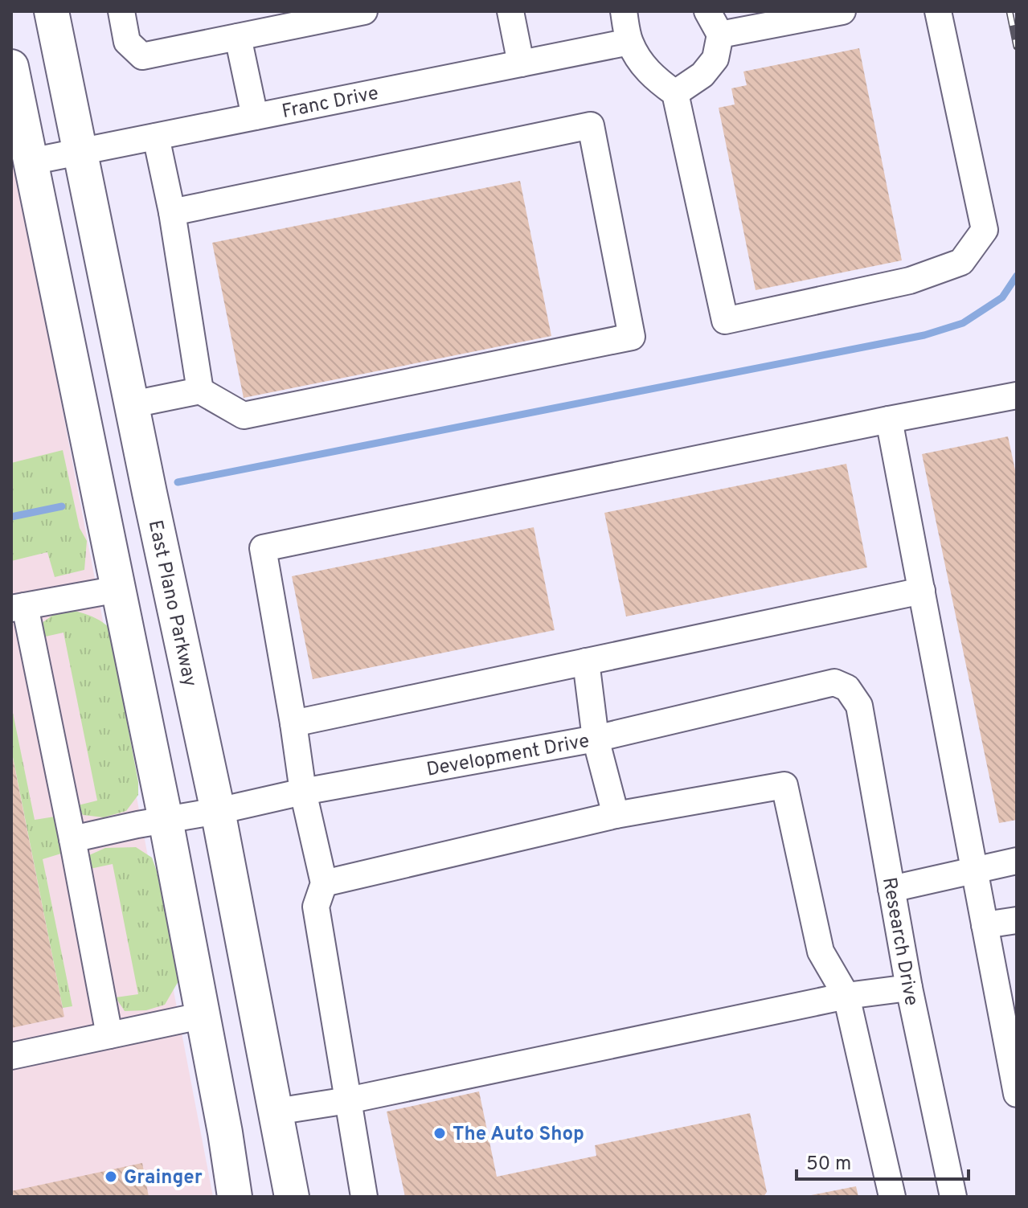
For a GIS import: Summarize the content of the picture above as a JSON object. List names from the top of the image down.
{
  "streets": {
    "main road": ["East Plano Parkway"],
    "street": ["Franc Drive", "Development Drive", "Research Drive"]
  },
  "crossings": [
    ["Franc Drive", "East Plano Parkway"],
    ["East Plano Parkway", "Development Drive"],
    ["Development Drive", "Research Drive"]
  ],
  "places": ["The Auto Shop", "Grainger"],
  "scale_bar": "50 m"
}
